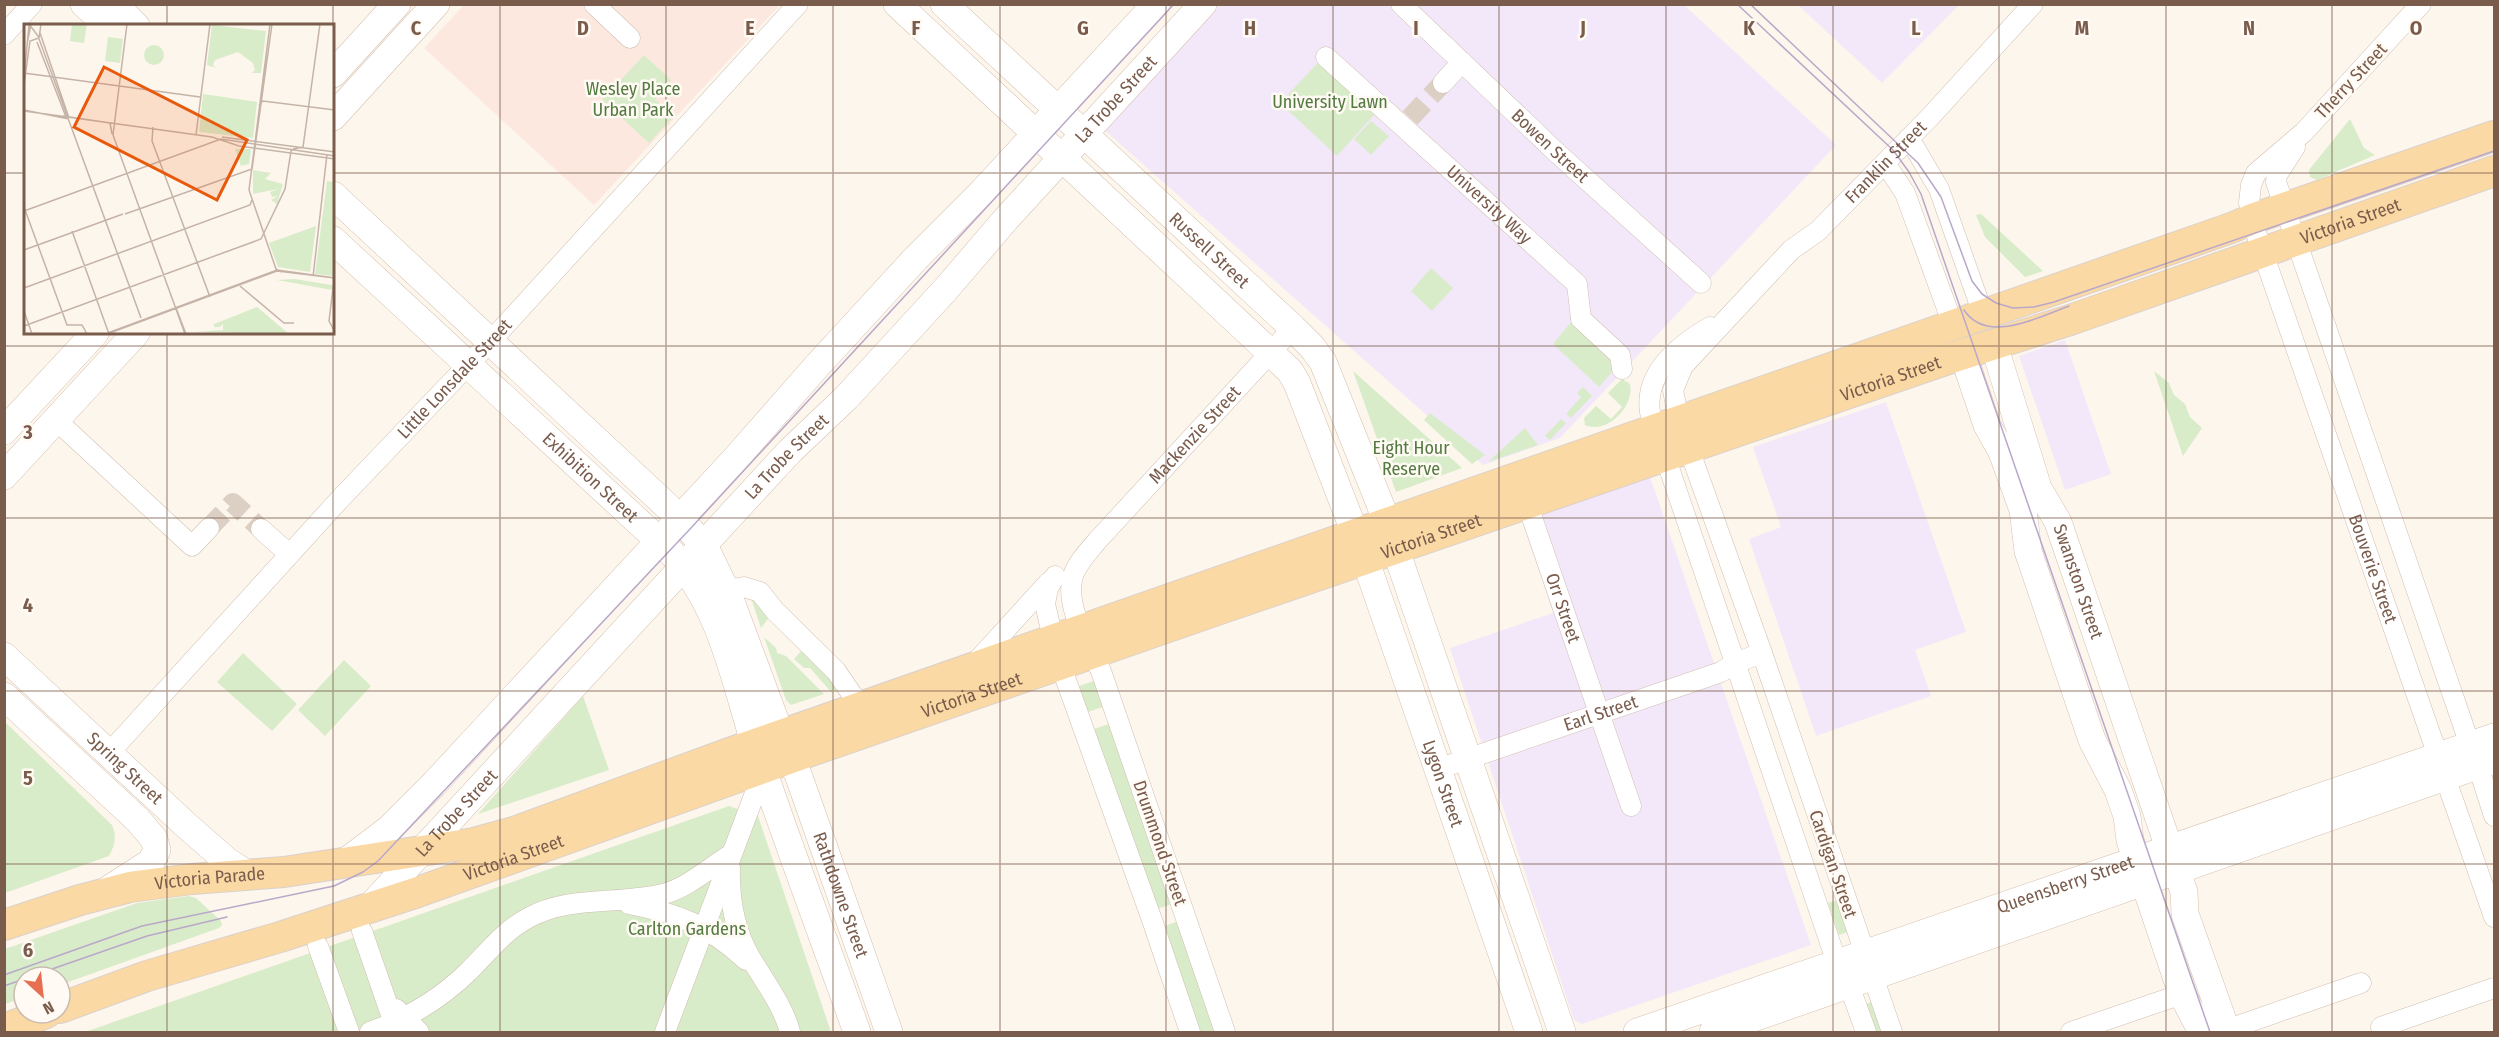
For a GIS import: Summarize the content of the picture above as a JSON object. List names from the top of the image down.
{
  "streets": {
    "main road": ["Victoria Street", "Swanston Street", "Victoria Parade"],
    "street": [
      "Therry Street",
      "La Trobe Street",
      "Bowen Street",
      "Franklin Street",
      "University Way",
      "Russell Street",
      "Little Lonsdale Street",
      "Mackenzie Street",
      "Exhibition Street",
      "Bouverie Street",
      "Orr Street",
      "Earl Street",
      "Spring Street",
      "Lygon Street",
      "Drummond Street",
      "Cardigan Street",
      "Queensberry Street",
      "Rathdowne Street"
    ]
  },
  "crossings": [
    ["Therry Street", "Victoria Street"],
    ["Therry Street", "Bouverie Street"],
    ["La Trobe Street", "Victoria Street"],
    ["La Trobe Street", "Russell Street"],
    ["La Trobe Street", "Exhibition Street"],
    ["La Trobe Street", "Victoria Parade"],
    ["Franklin Street", "Victoria Street"],
    ["Franklin Street", "Swanston Street"],
    ["Franklin Street", "Cardigan Street"],
    ["Victoria Street", "Russell Street"],
    ["Victoria Street", "Mackenzie Street"],
    ["Victoria Street", "Exhibition Street"],
    ["Victoria Street", "Bouverie Street"],
    ["Victoria Street", "Swanston Street"],
    ["Victoria Street", "Orr Street"],
    ["Victoria Street", "Lygon Street"],
    ["Victoria Street", "Drummond Street"],
    ["Victoria Street", "Cardigan Street"],
    ["Victoria Street", "Victoria Parade"],
    ["Victoria Street", "Rathdowne Street"],
    ["Russell Street", "Mackenzie Street"],
    ["Russell Street", "Lygon Street"],
    ["Little Lonsdale Street", "Exhibition Street"],
    ["Little Lonsdale Street", "Spring Street"],
    ["Mackenzie Street", "Drummond Street"],
    ["Exhibition Street", "Rathdowne Street"],
    ["Bouverie Street", "Queensberry Street"],
    ["Swanston Street", "Queensberry Street"],
    ["Orr Street", "Earl Street"],
    ["Earl Street", "Lygon Street"],
    ["Earl Street", "Cardigan Street"],
    ["Spring Street", "Victoria Parade"],
    ["Cardigan Street", "Queensberry Street"]
  ],
  "parks": [
    "Wesley Place Urban Park",
    "University Lawn",
    "Eight Hour Reserve",
    "Carlton Gardens"
  ],
  "north": "bottom right",
  "grid": {
    "columns": [
      "C",
      "D",
      "E",
      "F",
      "G",
      "H",
      "I",
      "J",
      "K",
      "L",
      "M",
      "N",
      "O"
    ],
    "rows": [
      "3",
      "4",
      "5",
      "6"
    ]
  }
}
